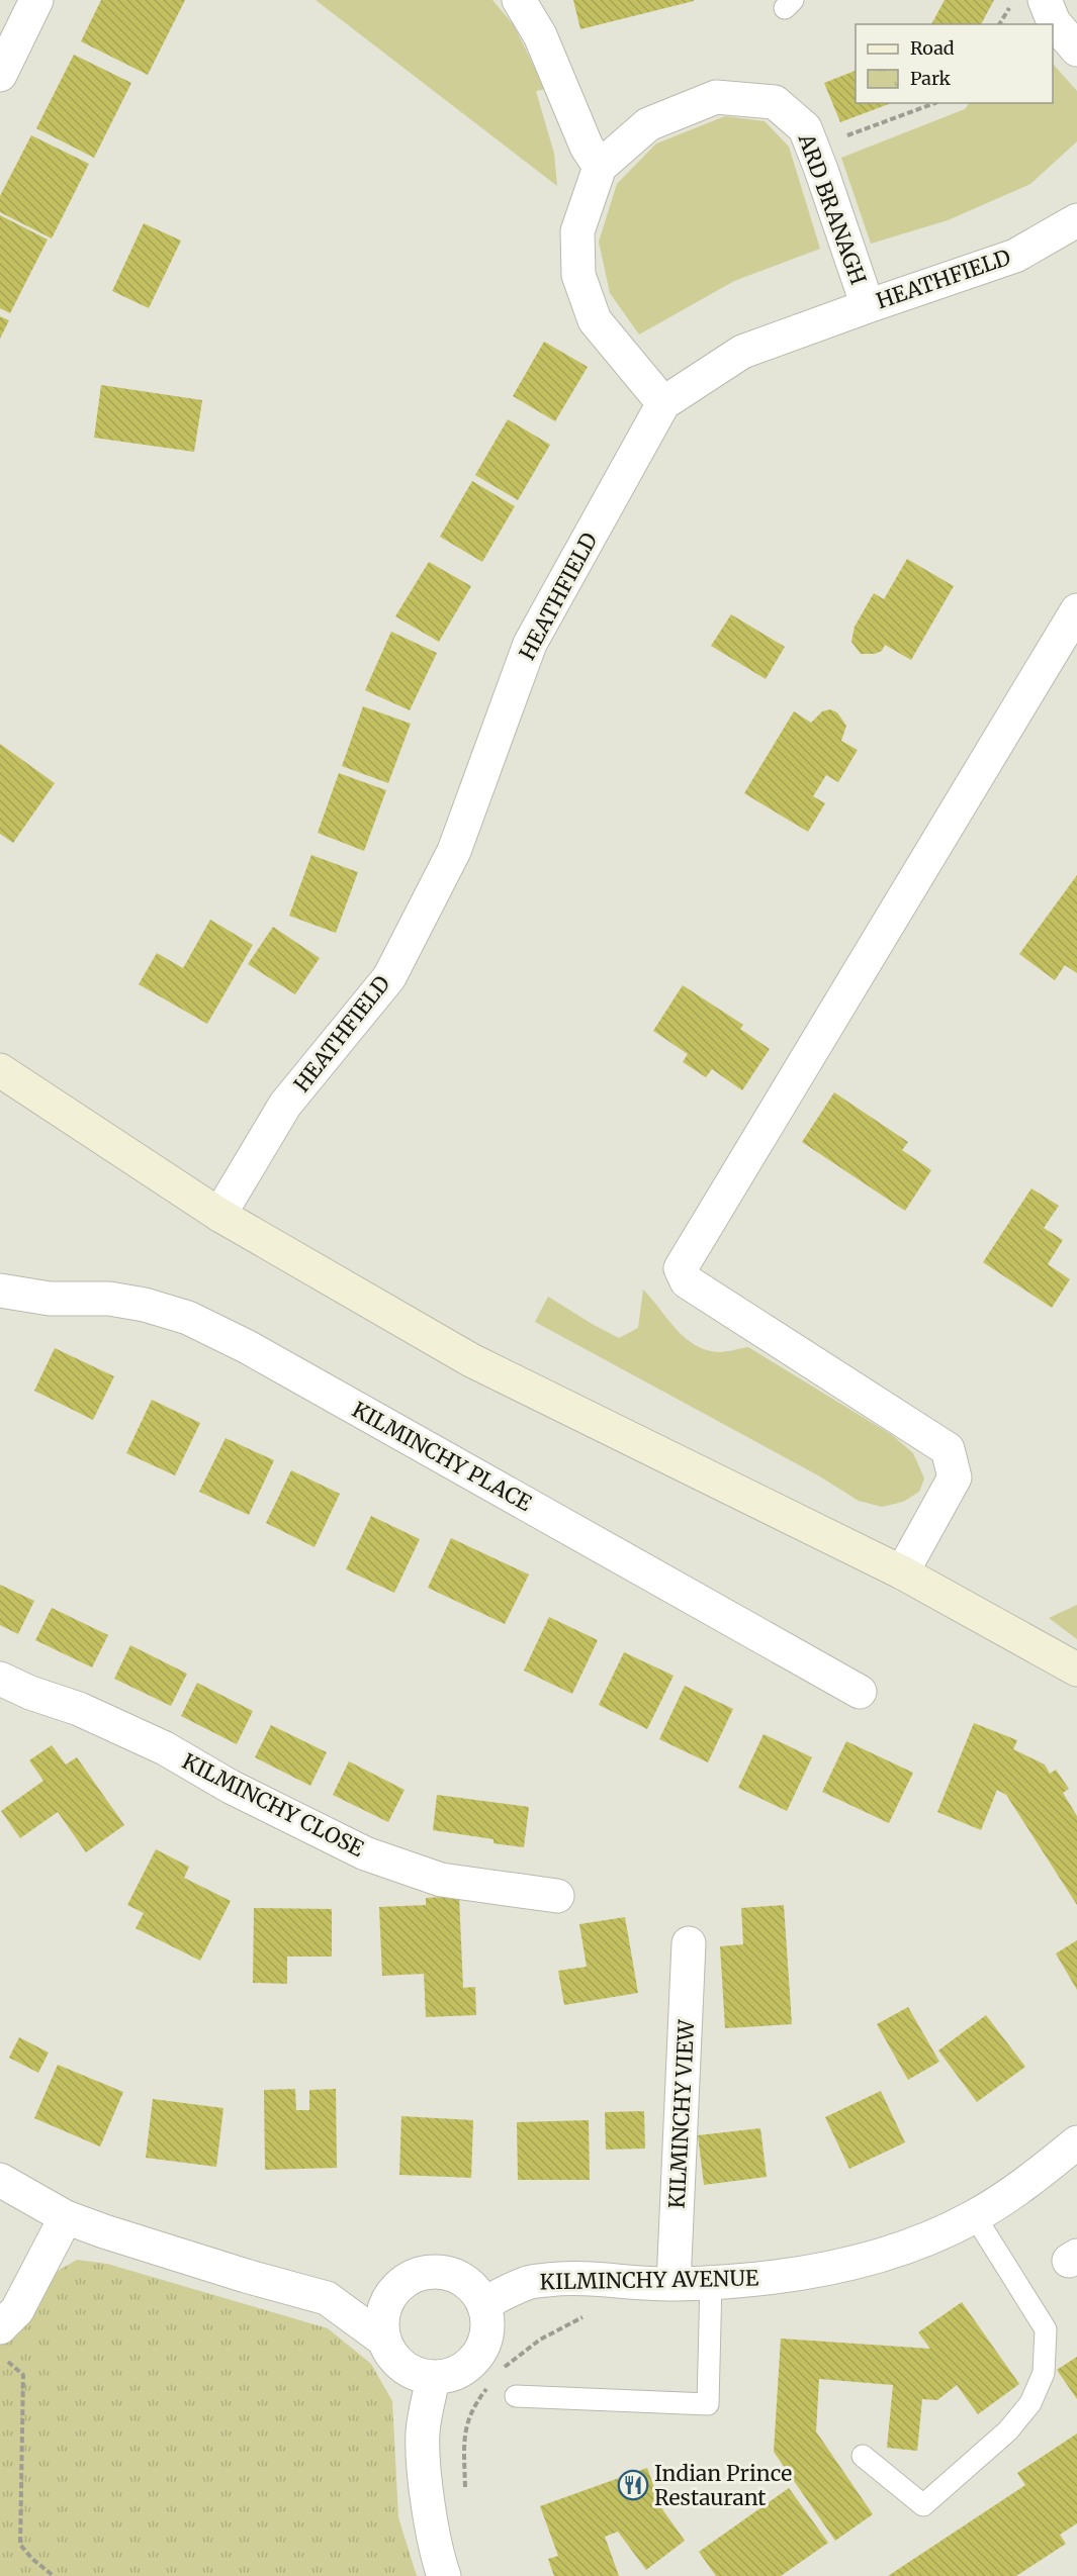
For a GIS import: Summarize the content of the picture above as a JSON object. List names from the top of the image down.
{
  "streets": {
    "street": [
      "ARD BRANAGH",
      "HEATHFIELD",
      "KILMINCHY PLACE",
      "KILMINCHY CLOSE",
      "KILMINCHY VIEW",
      "KILMINCHY AVENUE"
    ]
  },
  "crossings": [
    ["ARD BRANAGH", "HEATHFIELD"],
    ["KILMINCHY VIEW", "KILMINCHY AVENUE"]
  ],
  "places": {
    "restaurant": ["Indian Prince Restaurant"]
  },
  "legend": ["Road", "Park"]
}
